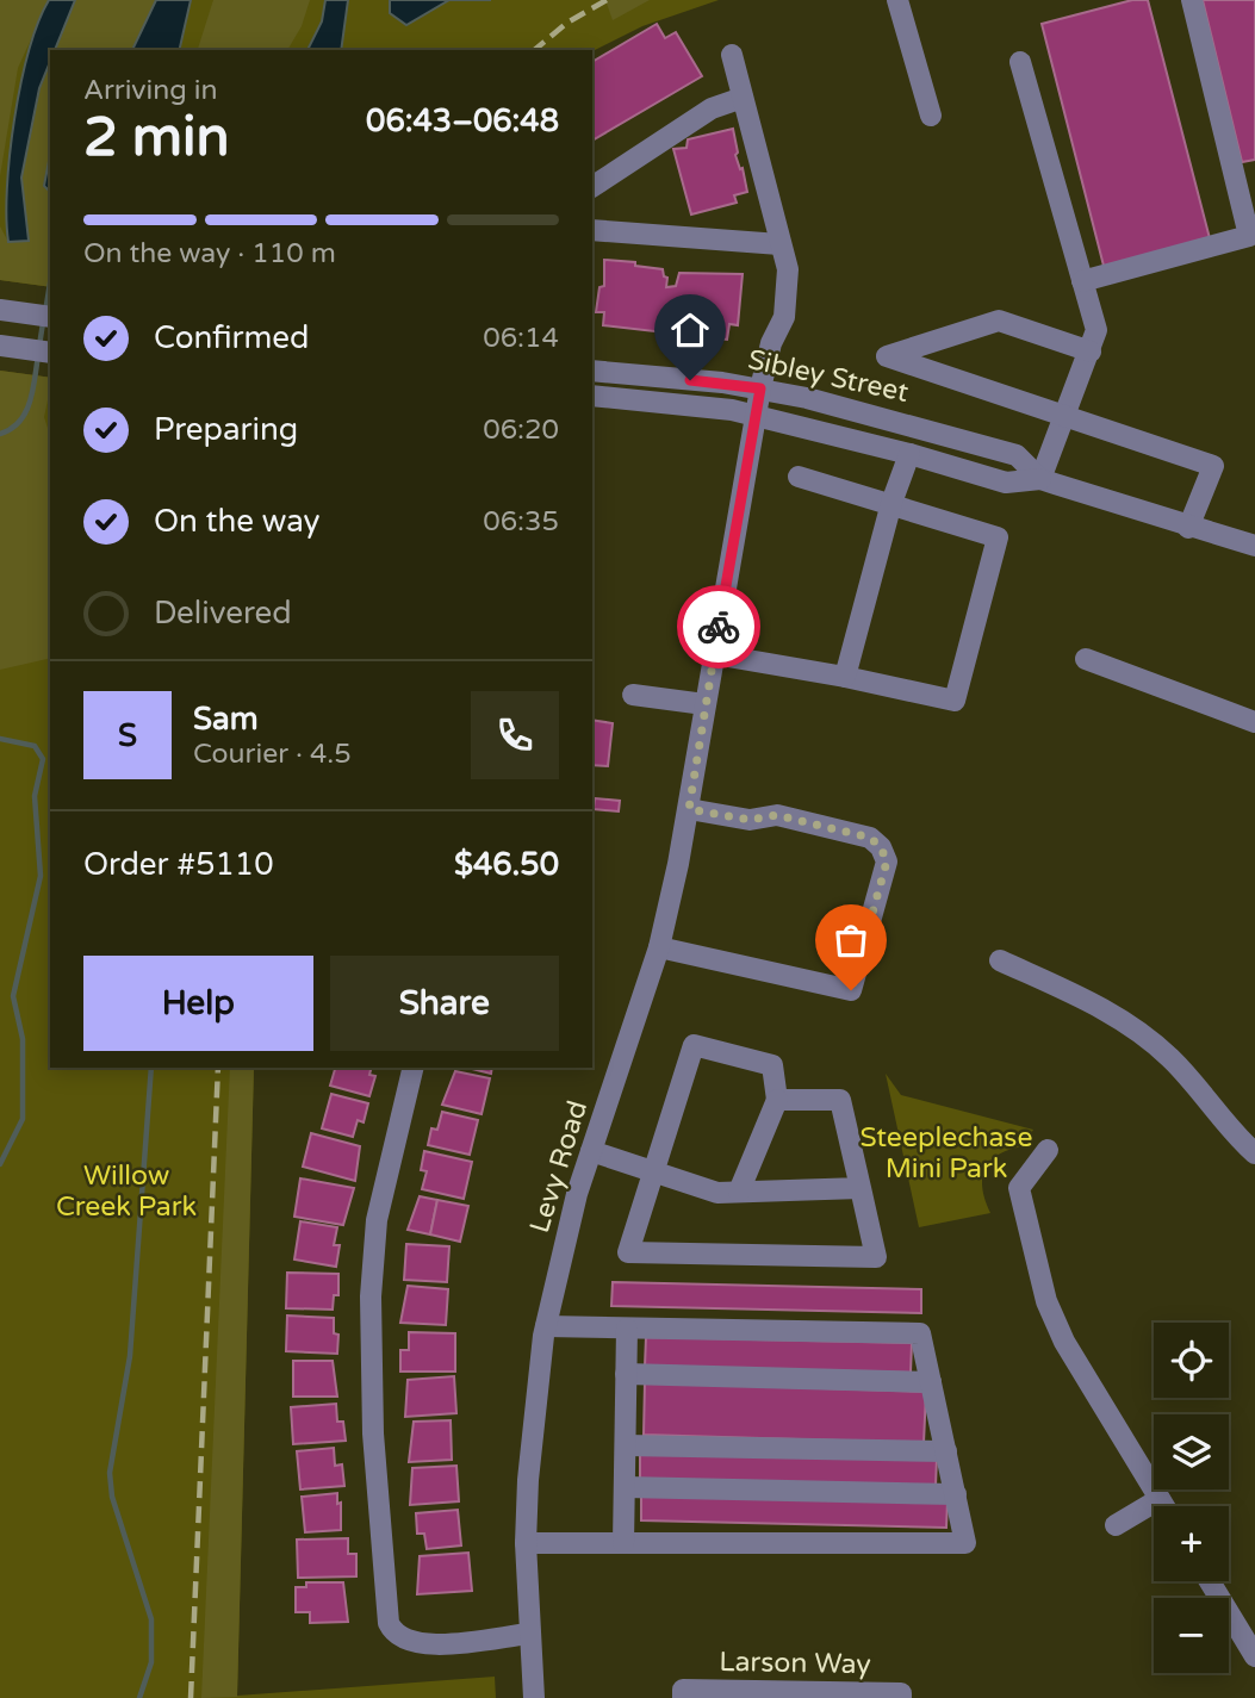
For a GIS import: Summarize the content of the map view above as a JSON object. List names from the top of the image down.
{
  "streets": {
    "street": ["Sibley Street", "Levy Road", "Larson Way"]
  },
  "crossings": [
    ["Sibley Street", "Levy Road"]
  ],
  "parks": ["Steeplechase Mini Park", "Willow Creek Park"],
  "page": {
    "heading": ["2 min", "Arriving in", "06:43–06:48"],
    "panel": [
      "Sam",
      "Courier · 4.5",
      "Order #5110",
      "$46.50"
    ],
    "bar": "On the way · 110 m",
    "list": [
      ["Confirmed", "06:14"],
      ["Preparing", "06:20"],
      ["On the way", "06:35"],
      "Delivered"
    ],
    "round": "S",
    "buttons": ["Help", "Share"],
    "map_buttons": ["+", "−"]
  }
}
